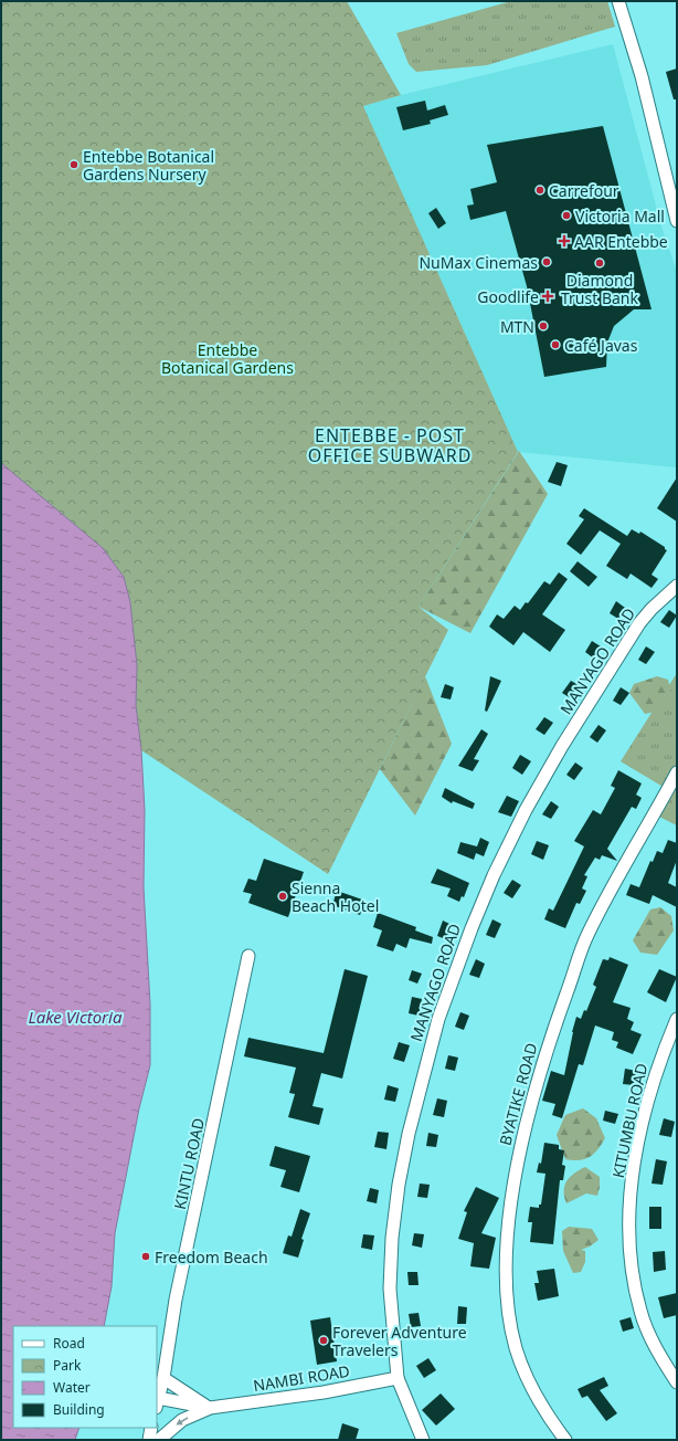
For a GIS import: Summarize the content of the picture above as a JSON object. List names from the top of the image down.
{
  "streets": {
    "street": [
      "MANYAGO ROAD",
      "BYATIKE ROAD",
      "KITUMBU ROAD",
      "KINTU ROAD",
      "NAMBI ROAD"
    ]
  },
  "crossings": [
    ["MANYAGO ROAD", "NAMBI ROAD"],
    ["KINTU ROAD", "NAMBI ROAD"]
  ],
  "districts": ["ENTEBBE - POST OFFICE SUBWARD"],
  "water": ["Lake Victoria"],
  "parks": ["Entebbe Botanical Gardens"],
  "places": {
    "other": [
      "Entebbe Botanical Gardens Nursery",
      "Carrefour",
      "Victoria Mall",
      "NuMax Cinemas",
      "Diamond Trust Bank",
      "MTN",
      "Café Javas",
      "Sienna Beach Hotel",
      "Freedom Beach",
      "Forever Adventure Travelers"
    ],
    "health": ["AAR Entebbe", "Goodlife"]
  },
  "legend": [
    "Road",
    "Park",
    "Water",
    "Building"
  ]
}
